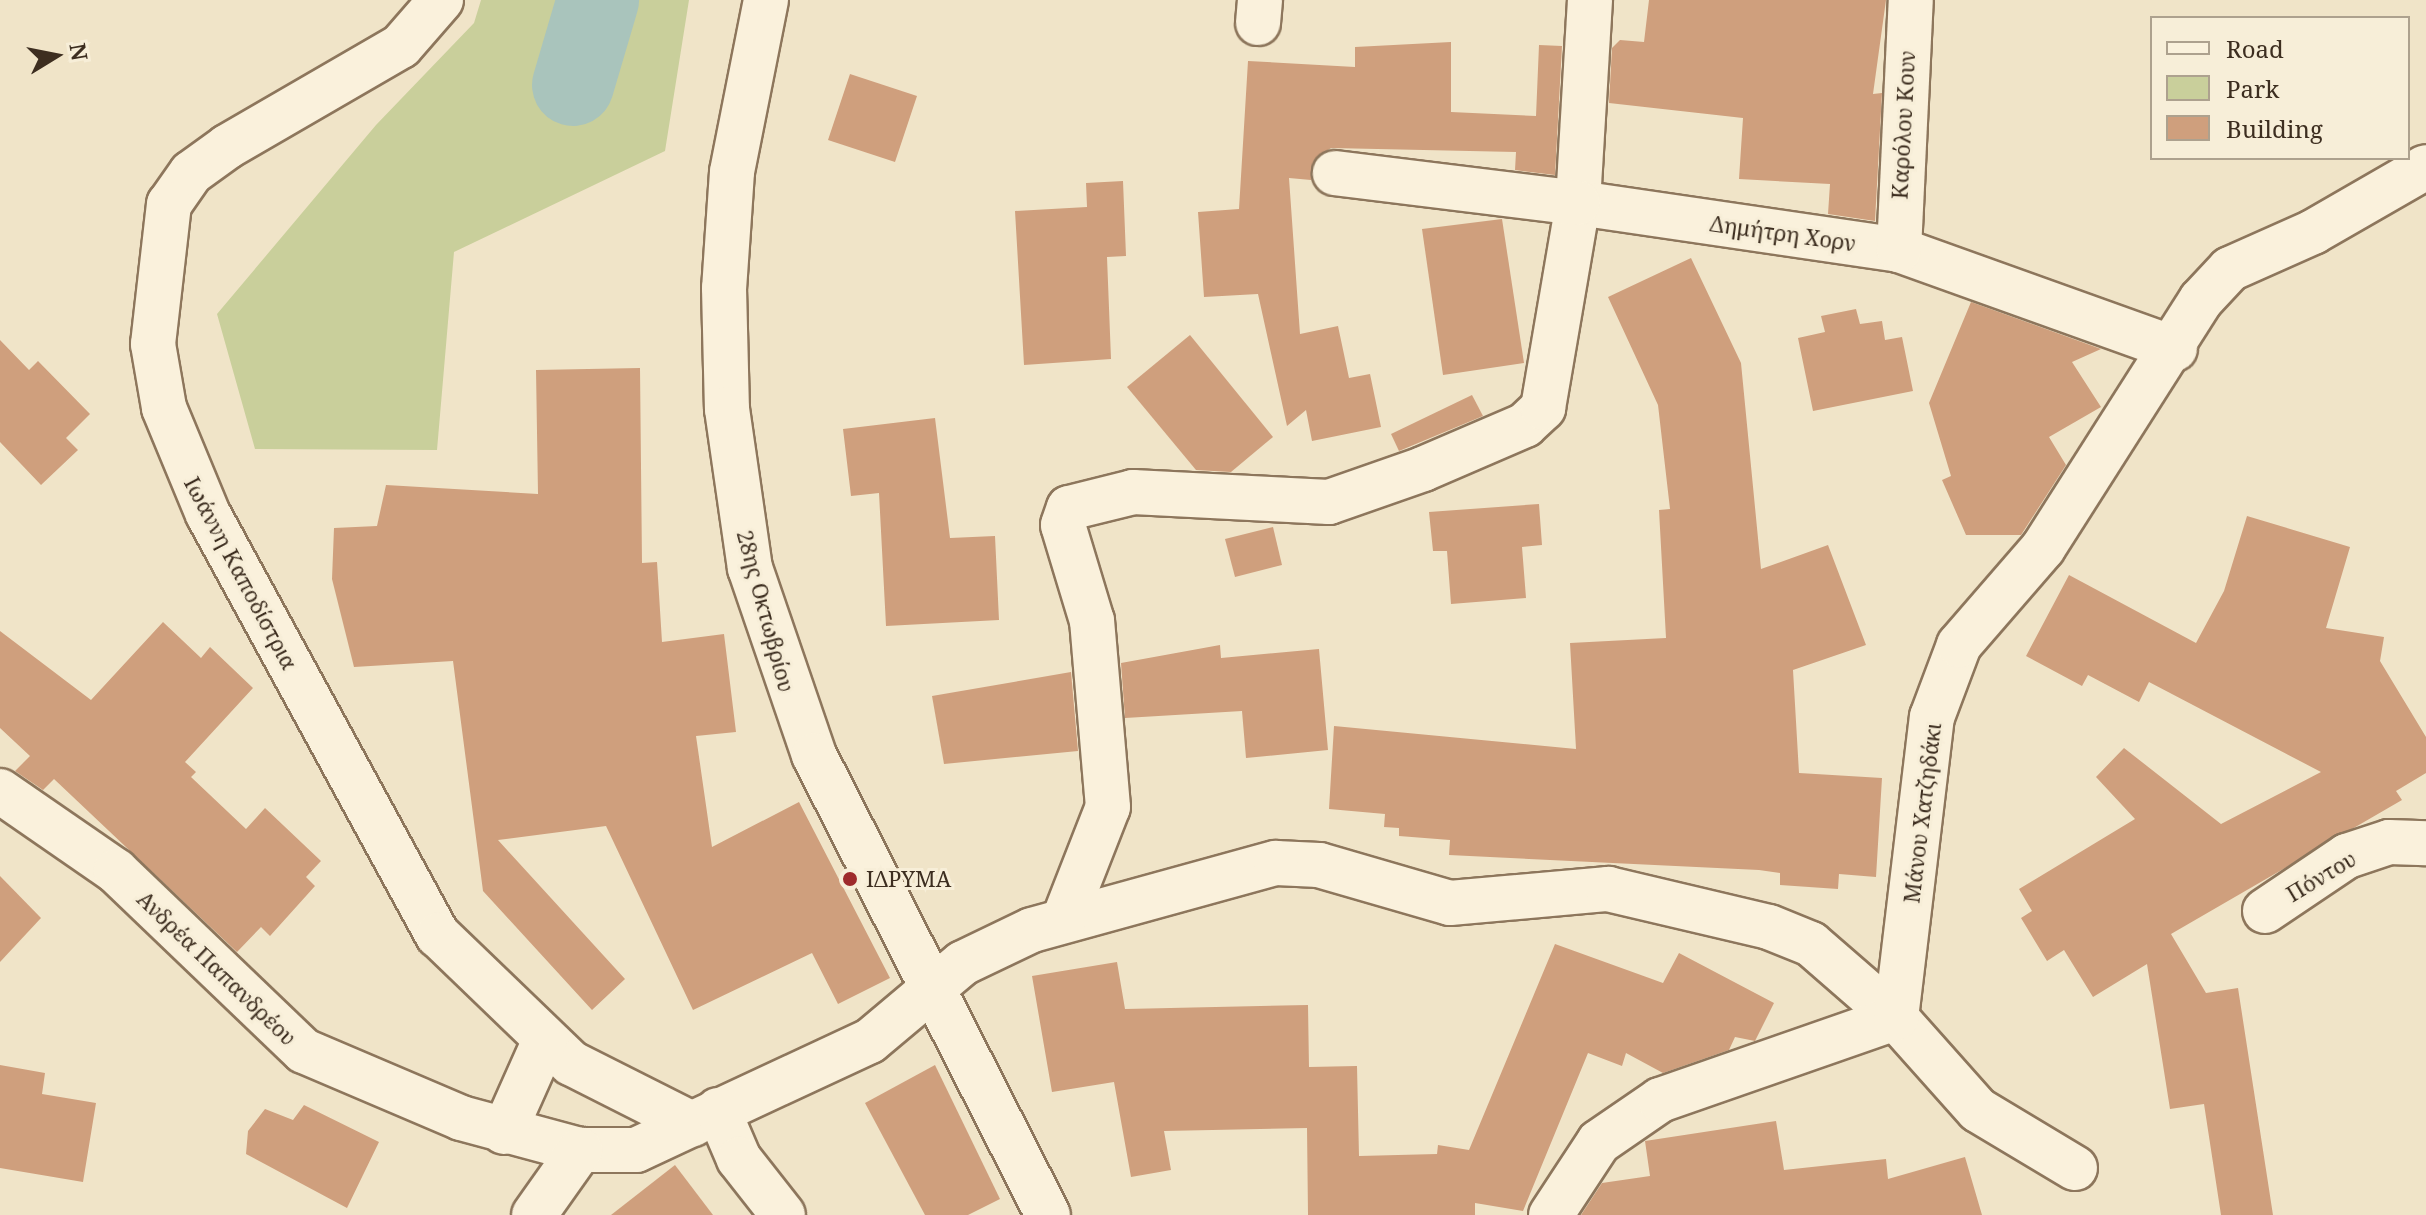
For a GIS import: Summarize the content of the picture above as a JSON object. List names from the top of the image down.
{
  "streets": {
    "street": [
      "Καρόλου Κουν",
      "Δημήτρη Χορν",
      "Ιωάννη Καποδίστρια",
      "28ης Οκτωβρίου",
      "Μάνου Χατζηδάκι",
      "Πόντου",
      "Ανδρέα Παπανδρέου"
    ]
  },
  "crossings": [
    ["Καρόλου Κουν", "Δημήτρη Χορν"],
    ["Δημήτρη Χορν", "Μάνου Χατζηδάκι"],
    ["Ιωάννη Καποδίστρια", "Ανδρέα Παπανδρέου"],
    ["28ης Οκτωβρίου", "Ανδρέα Παπανδρέου"],
    ["Μάνου Χατζηδάκι", "Ανδρέα Παπανδρέου"]
  ],
  "places": ["ΙΔΡΥΜΑ"],
  "legend": ["Road", "Park", "Building"],
  "north": "right"
}
